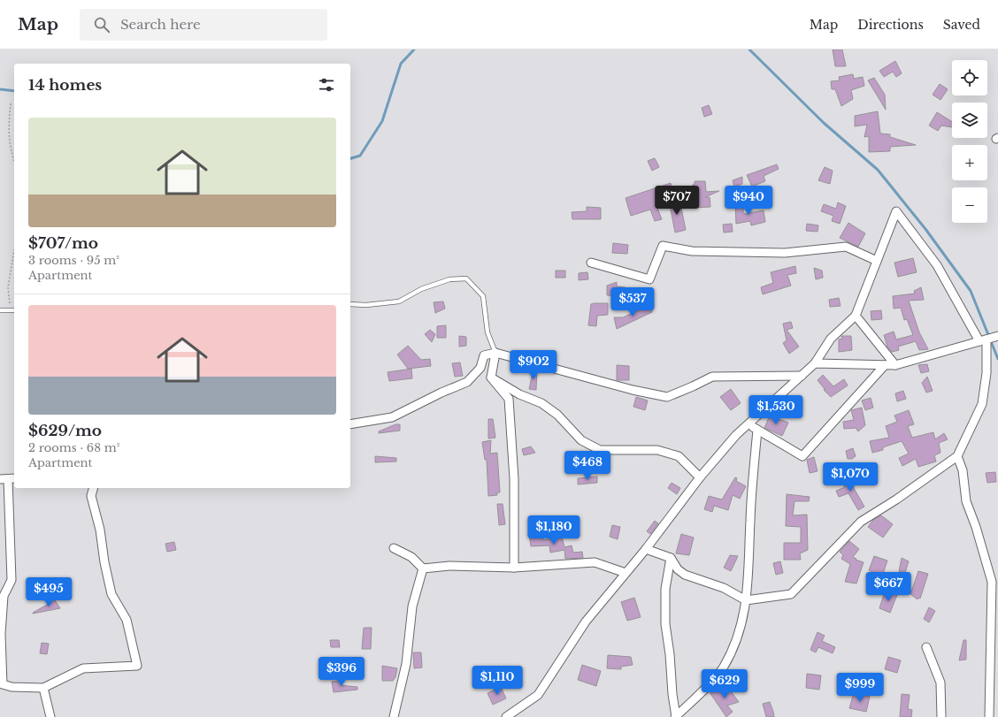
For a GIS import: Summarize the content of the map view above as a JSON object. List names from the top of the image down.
{
  "page": {
    "header": "Map",
    "search": "Search here",
    "nav": ["Map", "Directions", "Saved"],
    "map_buttons": ["+", "−"],
    "heading": "14 homes",
    "list": [
      {
        "name": "$707/mo",
        "note": "3 rooms · 95 m² · Apartment"
      },
      {
        "name": "$629/mo",
        "note": "2 rooms · 68 m² · Apartment"
      }
    ],
    "price": [
      "$707",
      "$940",
      "$537",
      "$902",
      "$1,530",
      "$468",
      "$1,070",
      "$1,180",
      "$667",
      "$495",
      "$396",
      "$1,110",
      "$629",
      "$999"
    ]
  }
}
